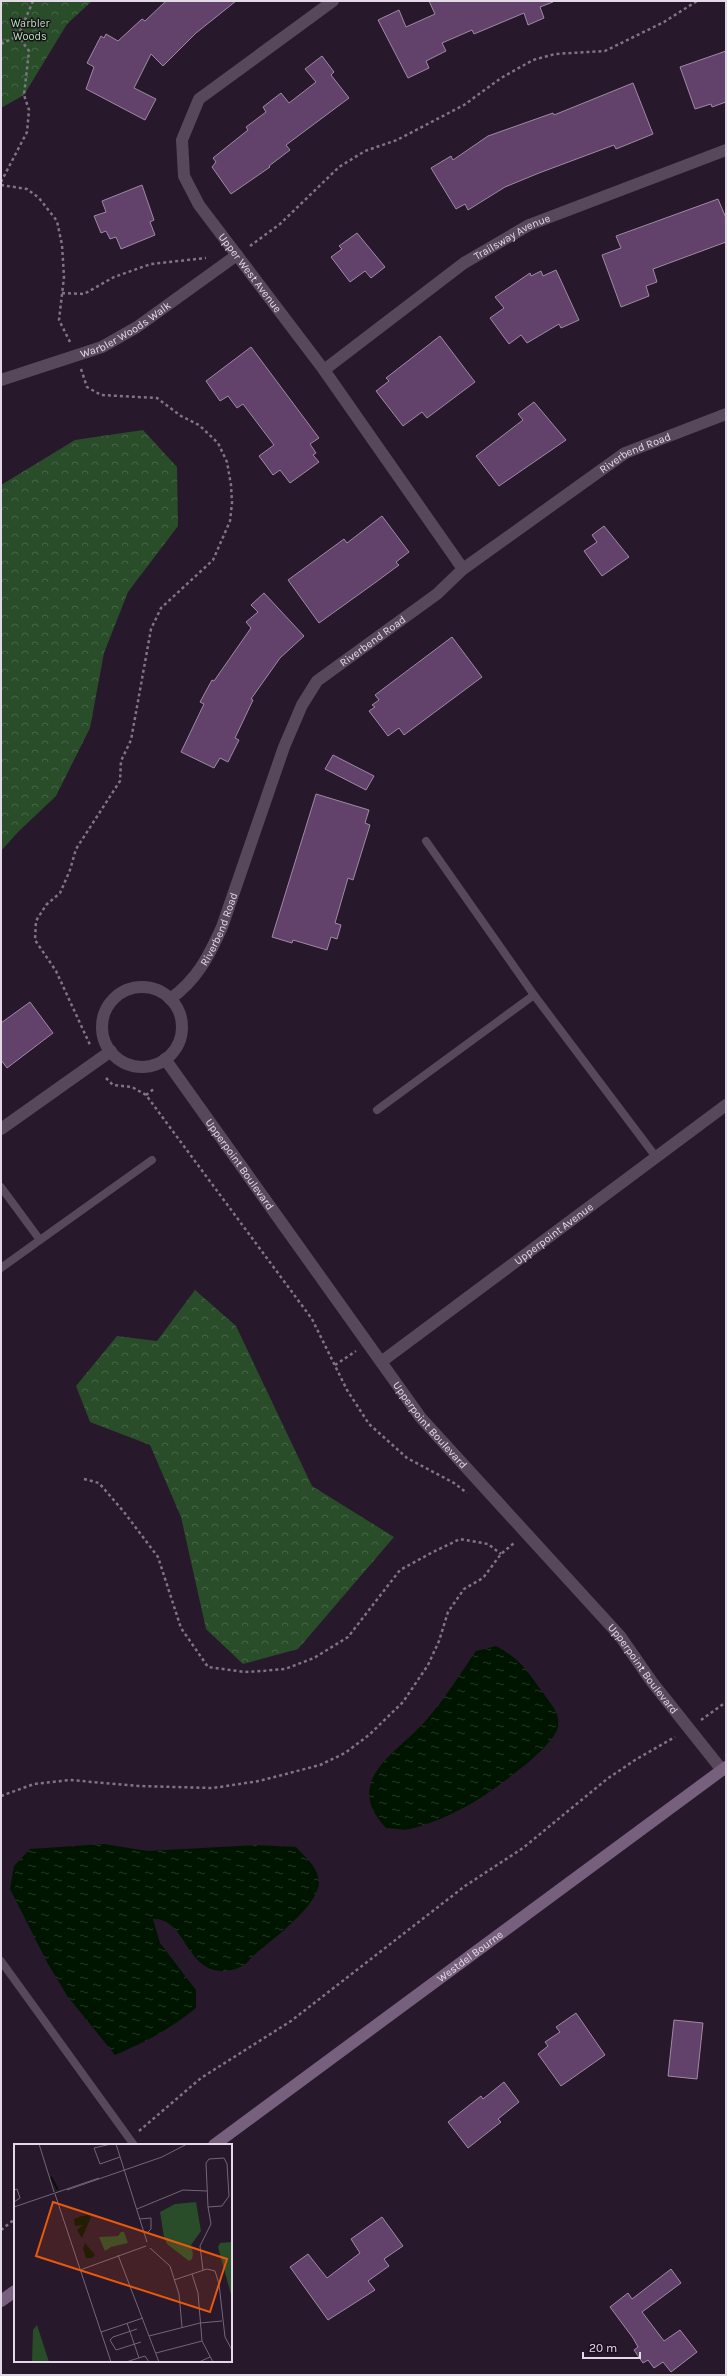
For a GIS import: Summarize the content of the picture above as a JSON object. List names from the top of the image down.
{
  "streets": {
    "main road": ["Westdel Bourne"],
    "street": [
      "Trailsway Avenue",
      "Upper West Avenue",
      "Warbler Woods Walk",
      "Riverbend Road",
      "Upperpoint Boulevard",
      "Upperpoint Avenue"
    ]
  },
  "crossings": [
    ["Trailsway Avenue", "Upper West Avenue"],
    ["Upper West Avenue", "Warbler Woods Walk"],
    ["Upper West Avenue", "Riverbend Road"],
    ["Riverbend Road", "Upperpoint Boulevard"],
    ["Upperpoint Boulevard", "Upperpoint Avenue"],
    ["Upperpoint Boulevard", "Westdel Bourne"]
  ],
  "parks": ["Warbler Woods"],
  "scale_bar": "20 m"
}
